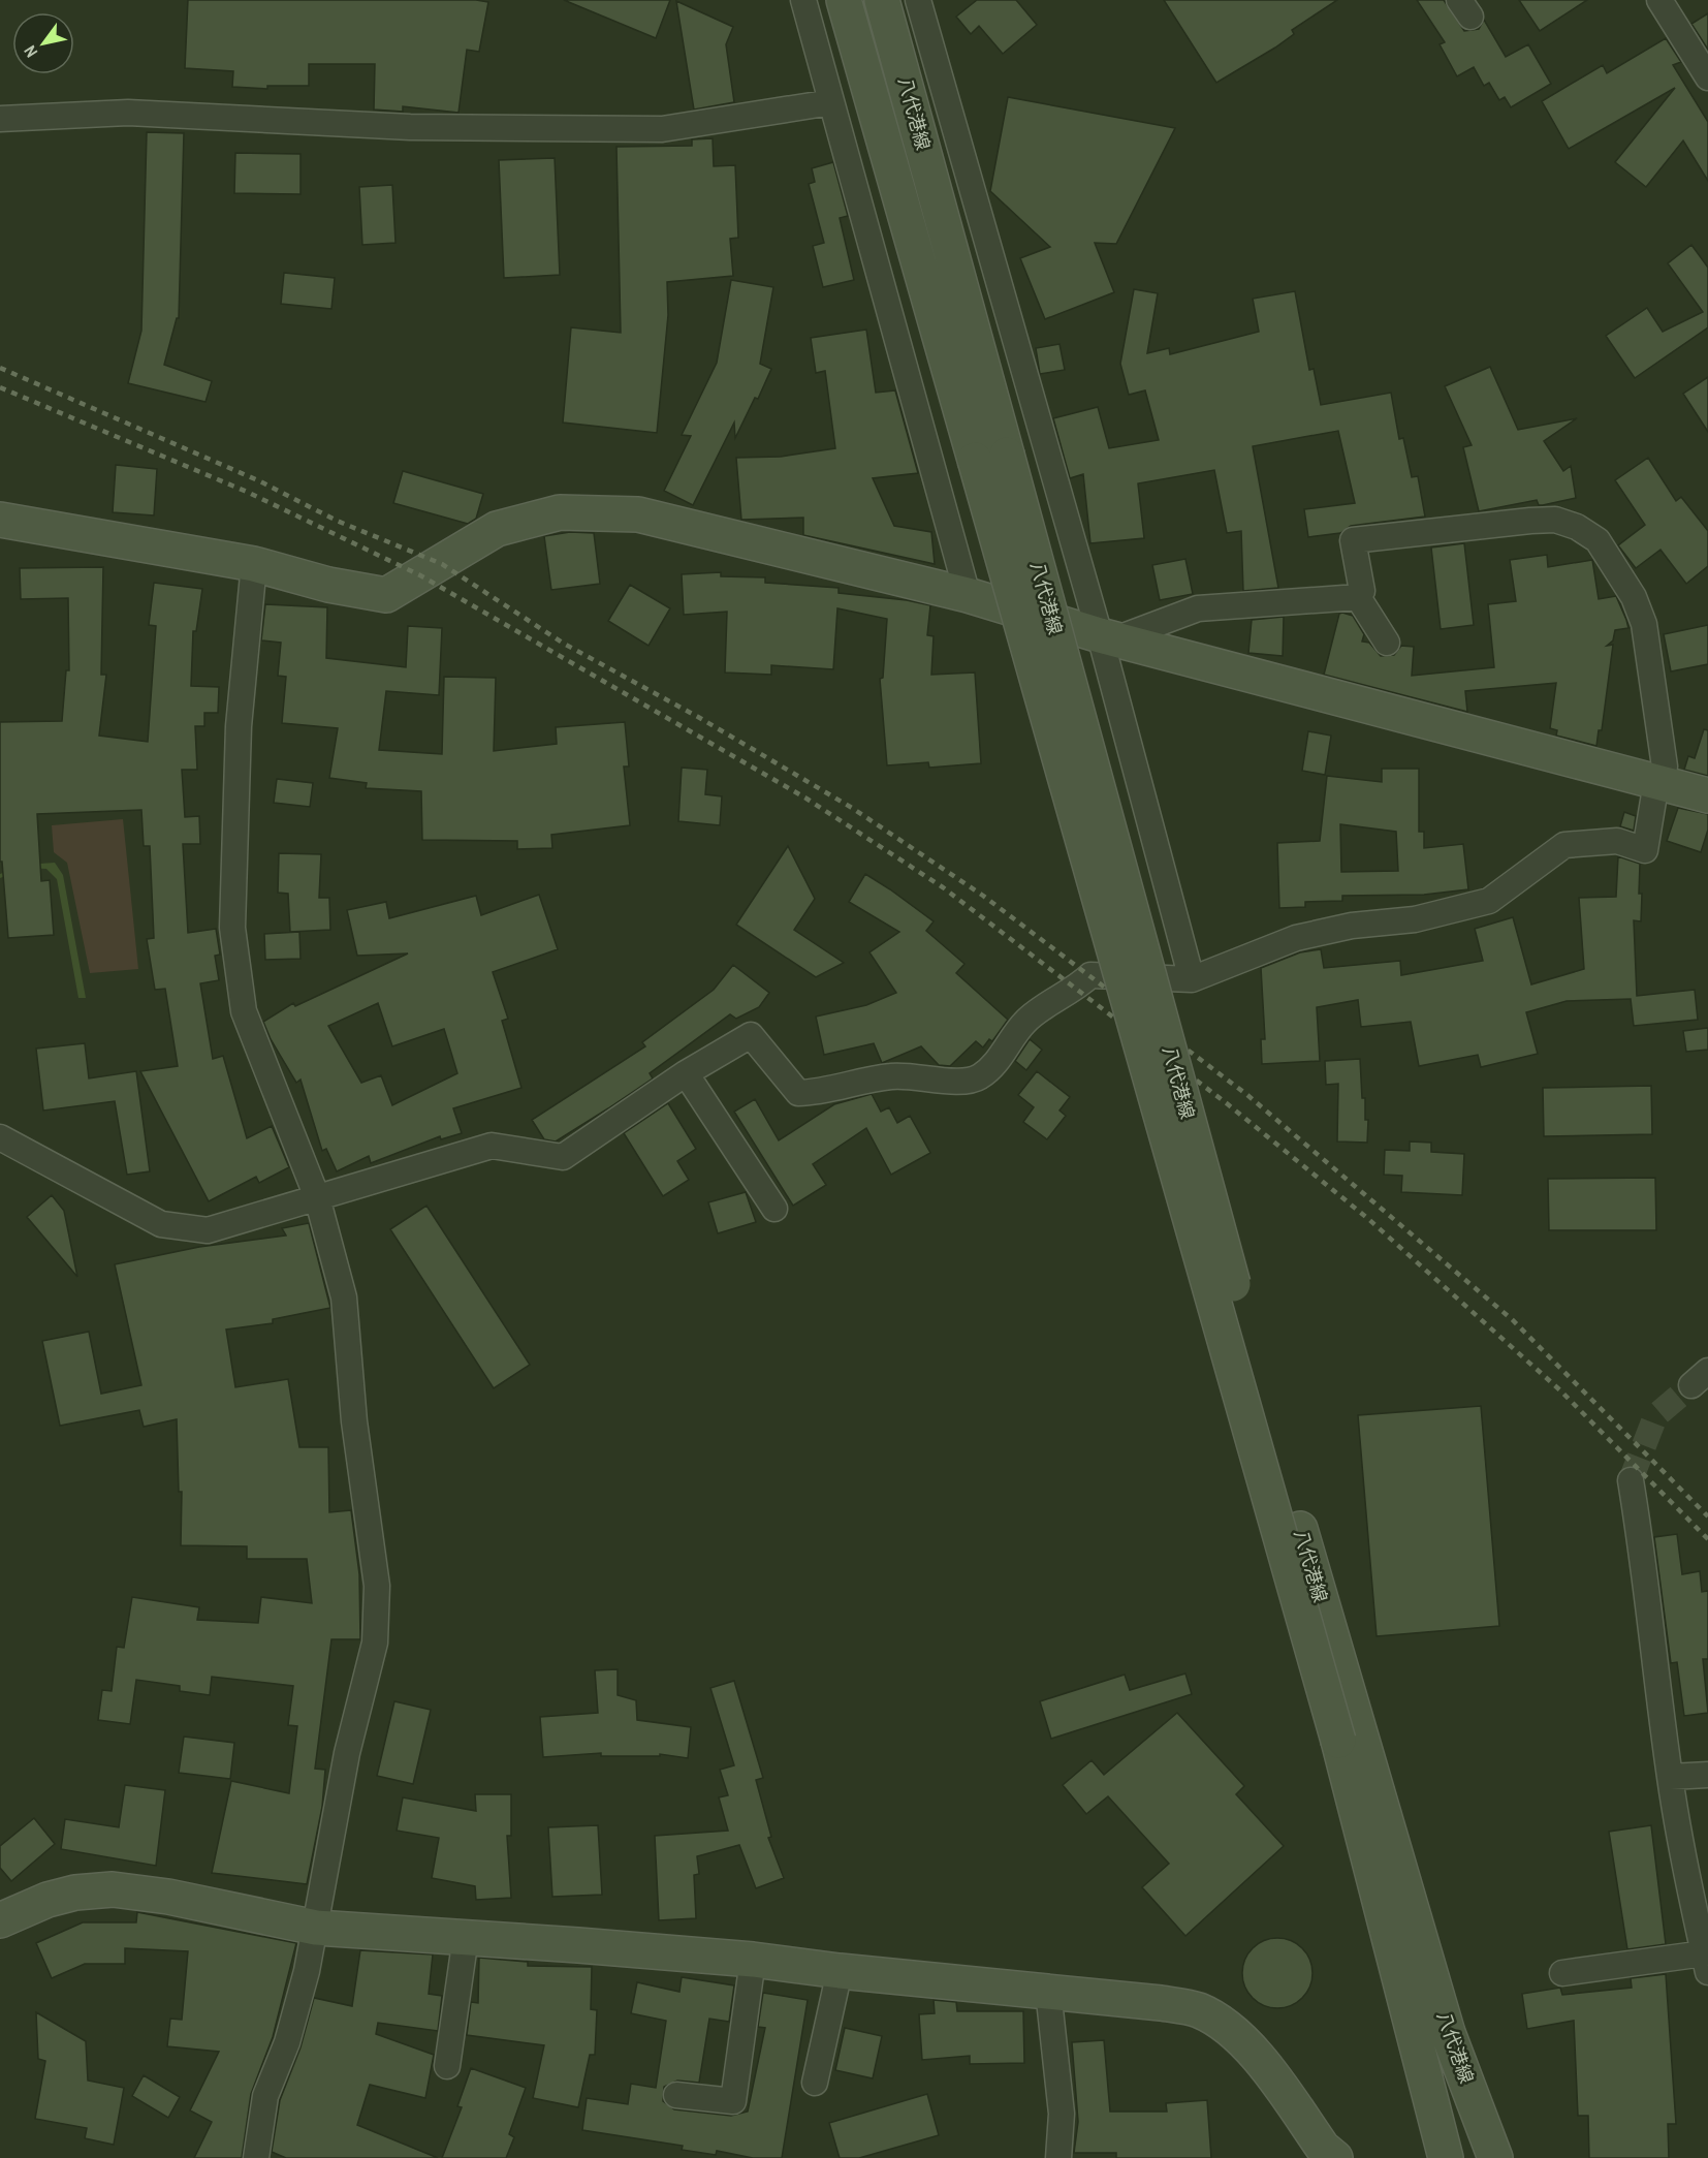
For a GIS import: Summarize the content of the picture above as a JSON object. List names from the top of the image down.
{
  "streets": {
    "main road": ["八代港線"]
  },
  "north": "bottom left"
}
